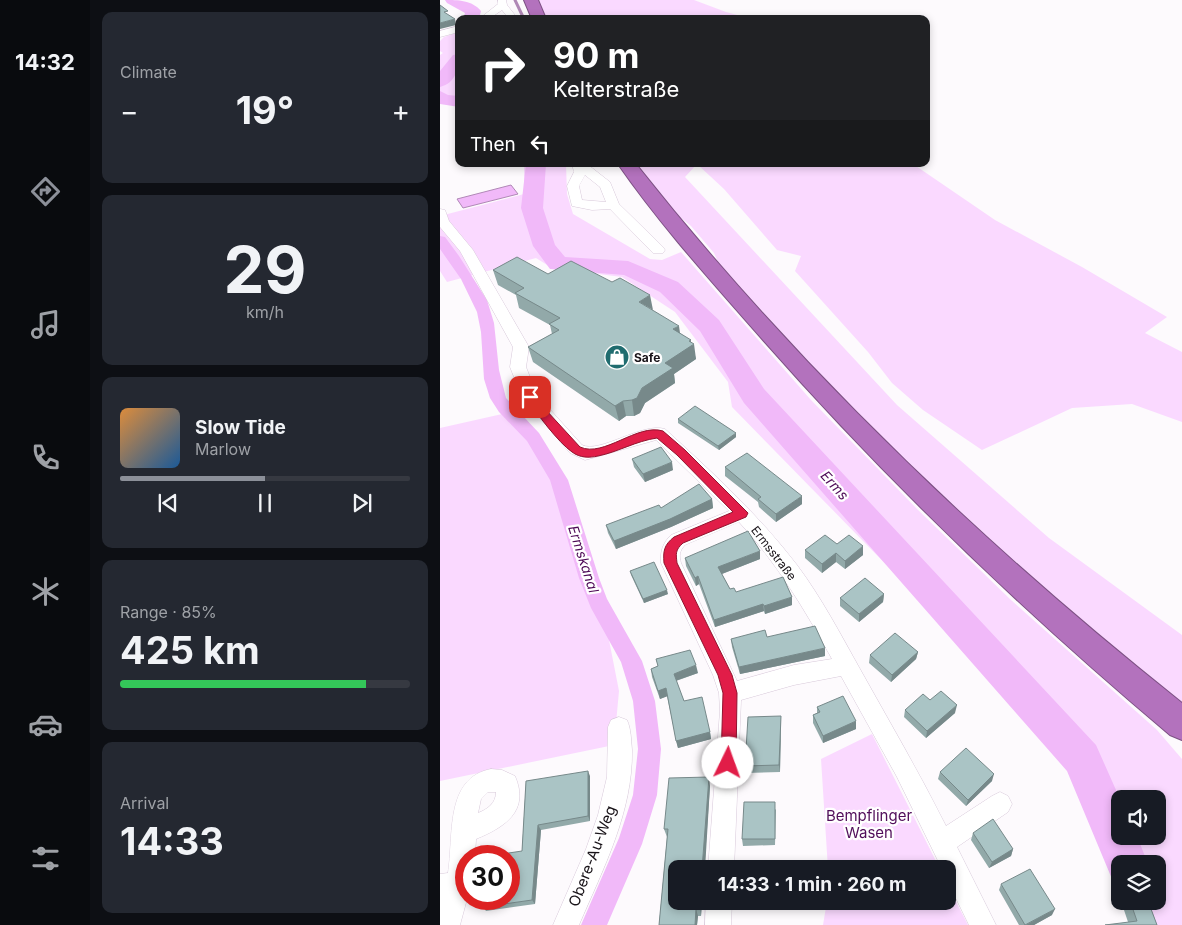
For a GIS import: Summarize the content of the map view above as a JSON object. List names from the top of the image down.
{
  "streets": {
    "street": ["Ermsstraße", "Obere-Au-Weg"]
  },
  "water": ["Erms", "Ermskanal"],
  "parks": ["Bempflinger Wasen"],
  "places": {
    "shop": ["Safe"]
  },
  "page": {
    "tabs": "14:32",
    "tile": [
      "Climate",
      ["29", "km/h"],
      ["Range · 85%", "425 km"],
      ["Arrival", "14:33"]
    ],
    "turn": ["90 m", "Kelterstraße"],
    "heat": ["−", "19°", "+"],
    "then": "Then",
    "song": ["Slow Tide", "Marlow"],
    "limit": "30",
    "trip": "14:33 · 1 min · 260 m"
  }
}
